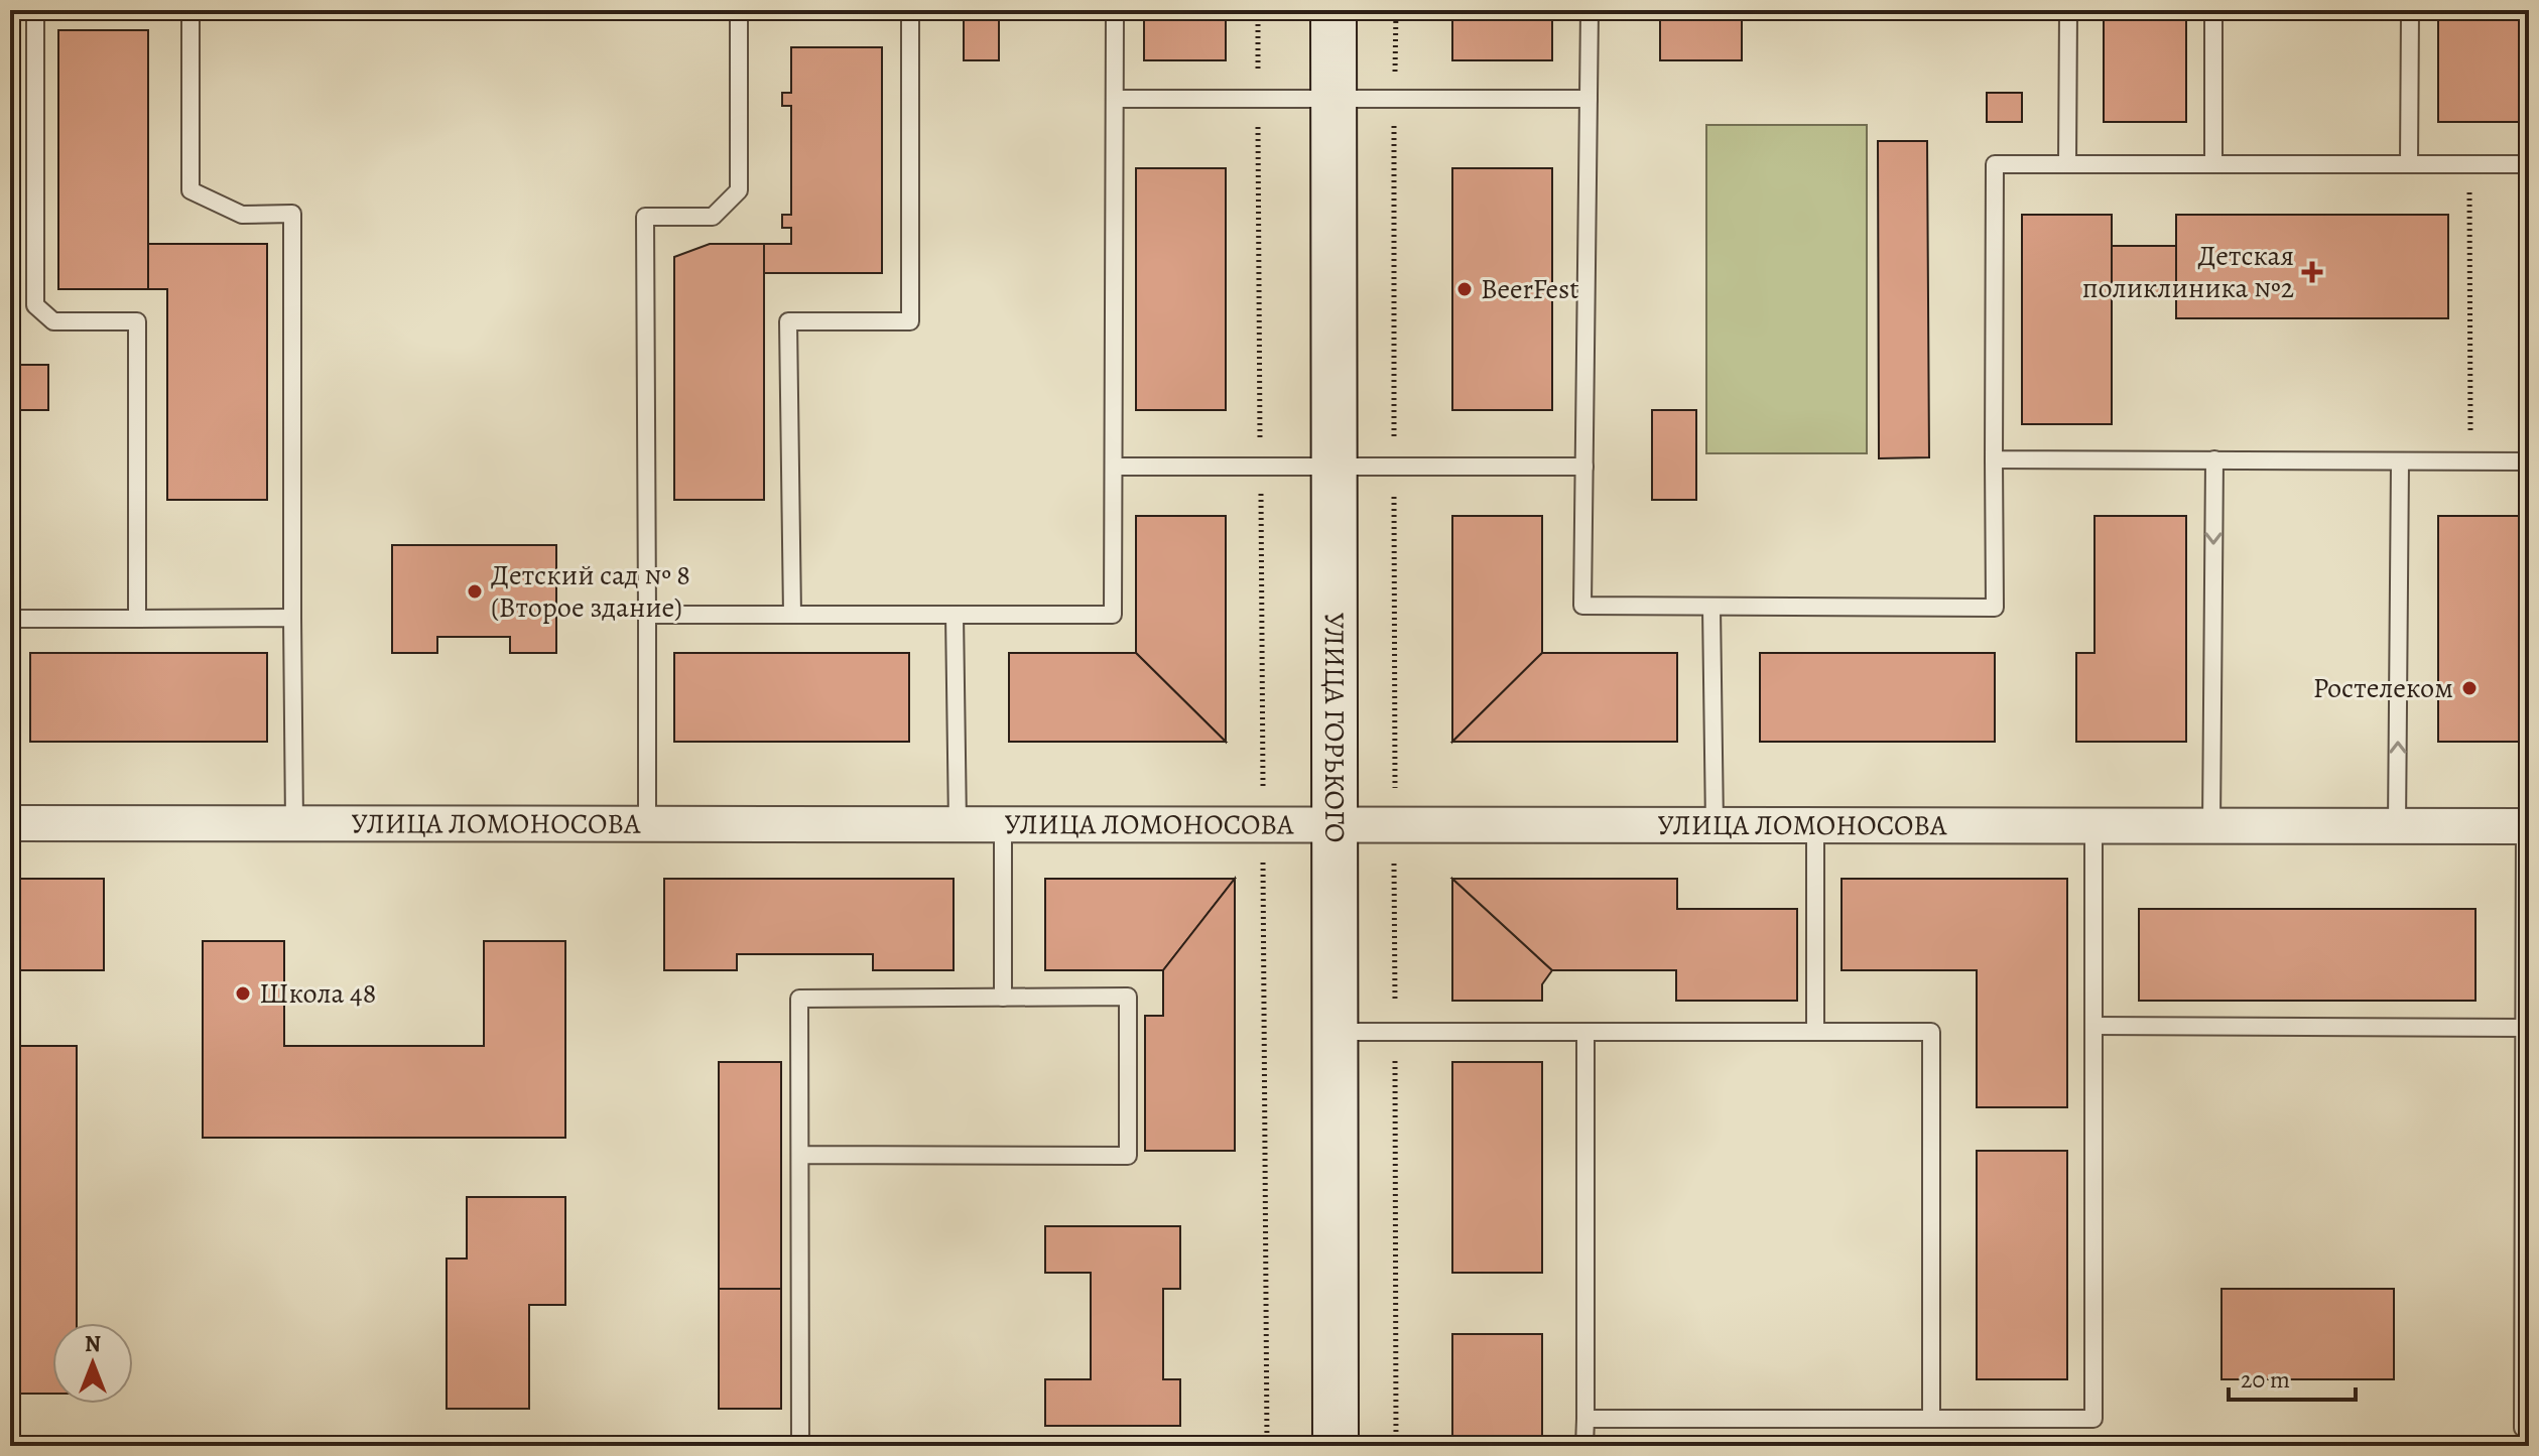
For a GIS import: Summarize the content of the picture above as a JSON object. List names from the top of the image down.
{
  "streets": {
    "street": ["УЛИЦА ГОРЬКОГО", "УЛИЦА ЛОМОНОСОВА"]
  },
  "crossings": [
    ["УЛИЦА ГОРЬКОГО", "УЛИЦА ЛОМОНОСОВА"]
  ],
  "places": {
    "health": ["Детская поликлиника №2"],
    "other": [
      "BeerFest",
      "Детский сад № 8 (Второе здание)",
      "Ростелеком",
      "Школа 48"
    ]
  },
  "scale_bar": "20 m",
  "north": "top"
}
